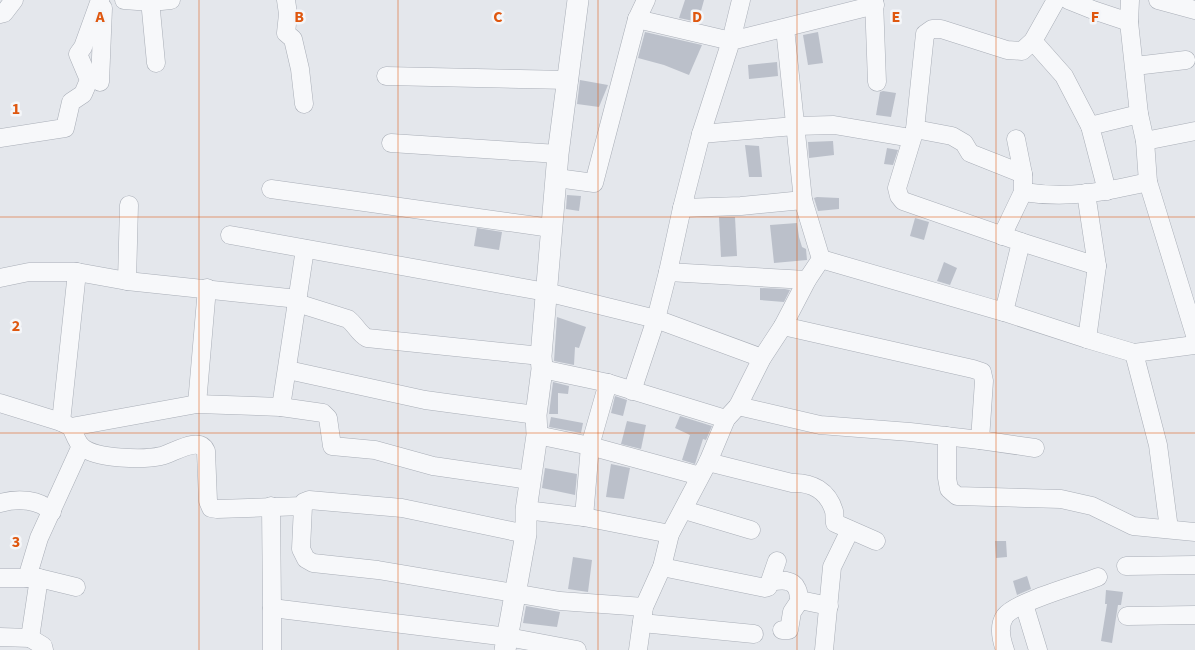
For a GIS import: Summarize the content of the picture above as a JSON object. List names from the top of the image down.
{
  "grid": {
    "columns": [
      "A",
      "B",
      "C",
      "D",
      "E",
      "F"
    ],
    "rows": ["1", "2", "3"]
  }
}
